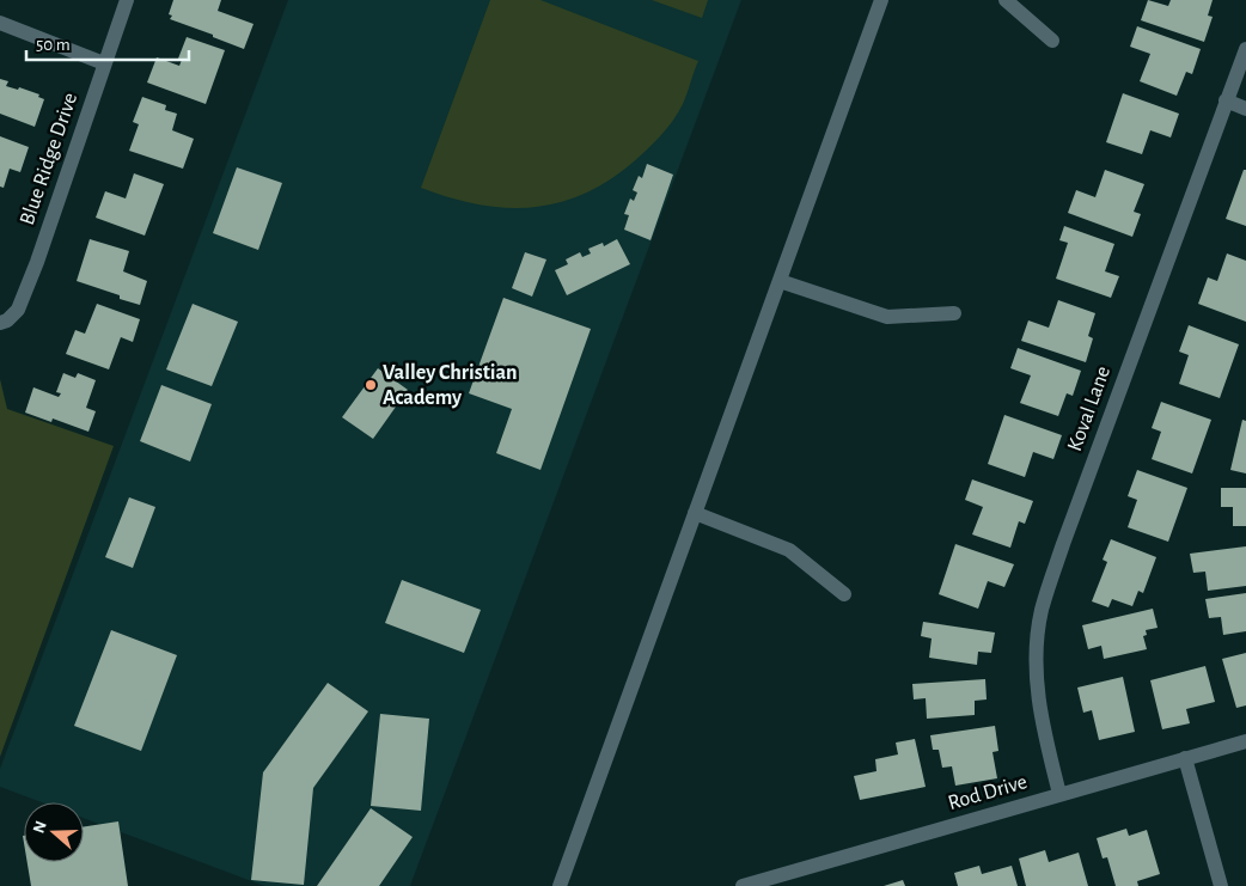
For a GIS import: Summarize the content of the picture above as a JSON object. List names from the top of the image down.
{
  "streets": {
    "street": ["Blue Ridge Drive", "Koval Lane", "Rod Drive"]
  },
  "crossings": [
    ["Koval Lane", "Rod Drive"]
  ],
  "places": ["Valley Christian Academy"],
  "scale_bar": "50 m",
  "north": "left"
}
